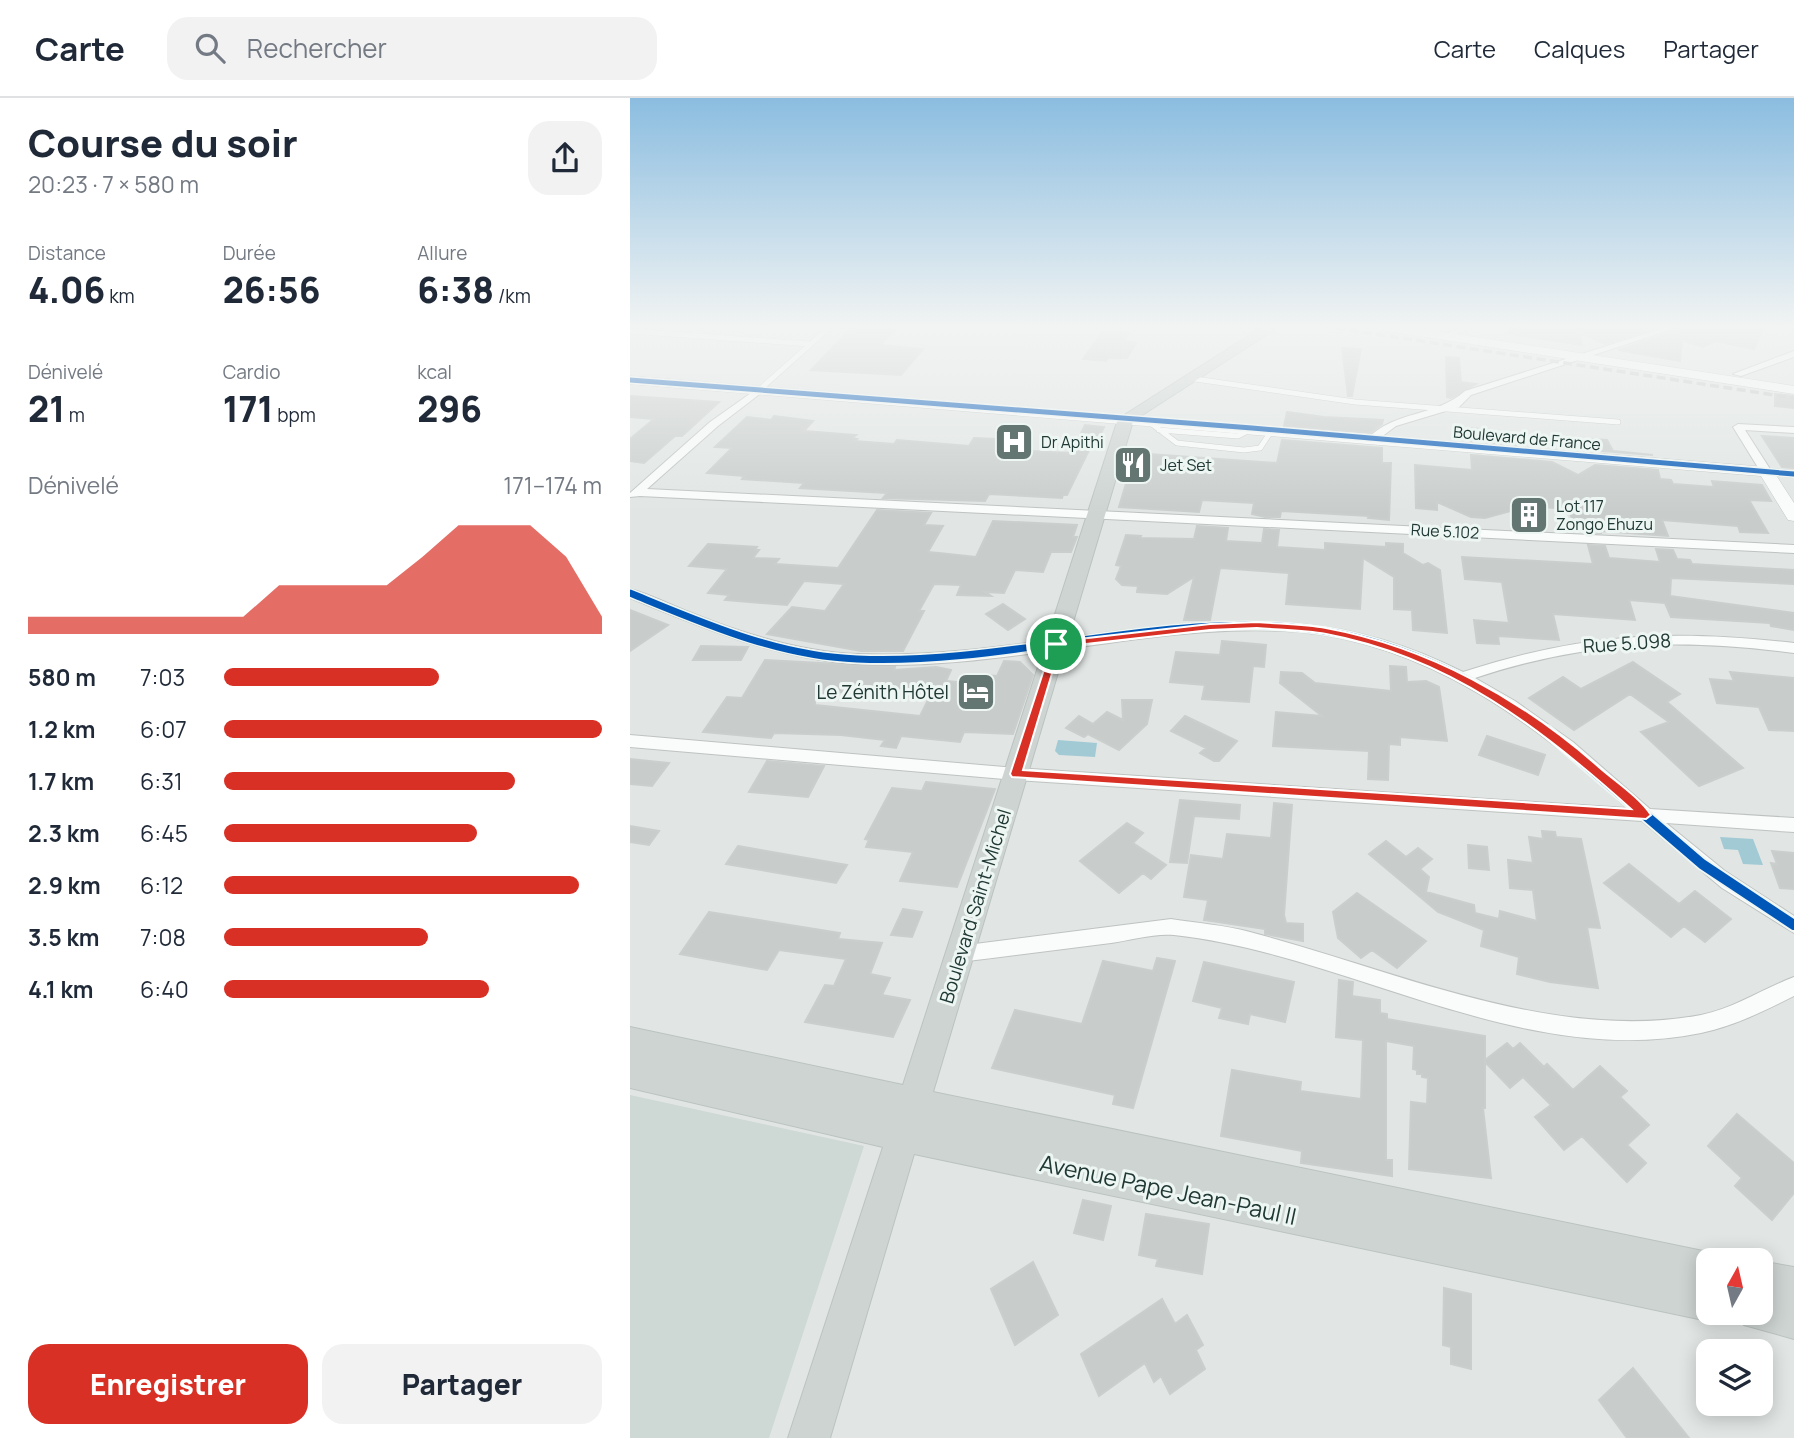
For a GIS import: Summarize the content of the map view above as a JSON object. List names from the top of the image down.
{
  "streets": {
    "main road": ["Boulevard Saint-Michel", "Avenue Pape Jean-Paul II"],
    "street": ["Boulevard de France", "Rue 5.102", "Rue 5.098"]
  },
  "crossings": [
    ["Boulevard de France", "Boulevard Saint-Michel"],
    ["Rue 5.102", "Boulevard Saint-Michel"],
    ["Boulevard Saint-Michel", "Avenue Pape Jean-Paul II"]
  ],
  "places": {
    "hospital": ["Dr Apithi"],
    "restaurant": ["Jet Set"],
    "building": ["Lot 117 Zongo Ehuzu"],
    "hotel": ["Le Zénith Hôtel"]
  },
  "north": "top",
  "page": {
    "header": "Carte",
    "search": "Rechercher",
    "nav": ["Carte", "Calques", "Partager"],
    "heading": ["Course du soir", "20:23 · 7 × 580 m"],
    "stats": [
      ["Distance", "4.06 km"],
      ["Durée", "26:56"],
      ["Allure", "6:38 /km"],
      ["Dénivelé", "21 m"],
      ["Cardio", "171 bpm"],
      ["kcal", "296"]
    ],
    "chart": ["Dénivelé", "171–174 m"],
    "list": [
      {
        "name": "580 m",
        "note": "7:03"
      },
      {
        "name": "1.2 km",
        "note": "6:07"
      },
      {
        "name": "1.7 km",
        "note": "6:31"
      },
      {
        "name": "2.3 km",
        "note": "6:45"
      },
      {
        "name": "2.9 km",
        "note": "6:12"
      },
      {
        "name": "3.5 km",
        "note": "7:08"
      },
      {
        "name": "4.1 km",
        "note": "6:40"
      }
    ],
    "buttons": ["Enregistrer", "Partager"]
  }
}
